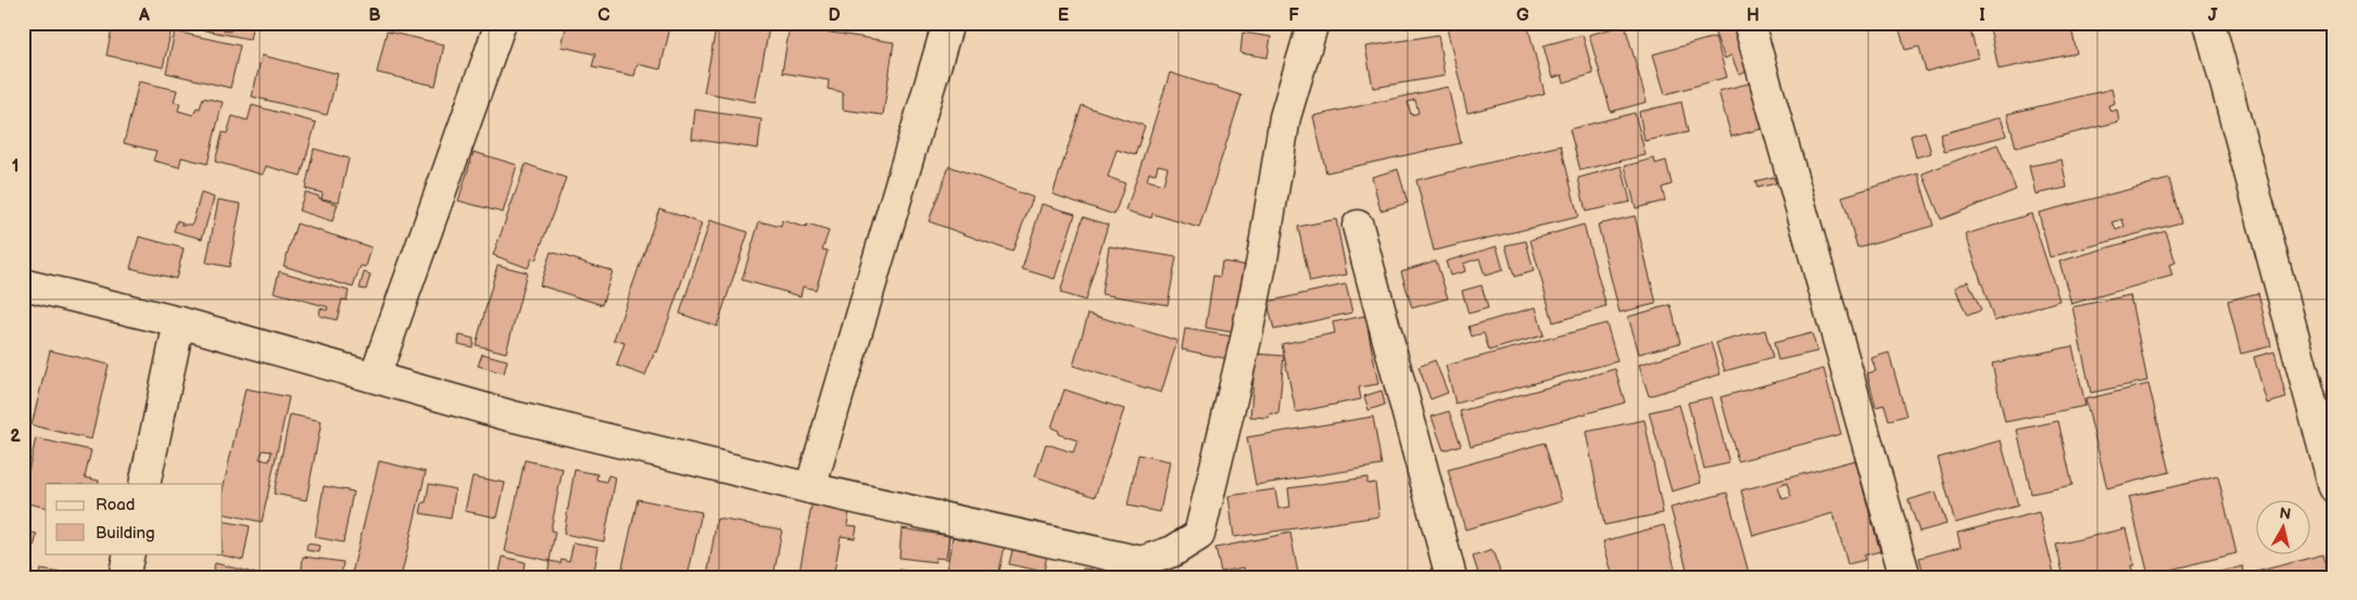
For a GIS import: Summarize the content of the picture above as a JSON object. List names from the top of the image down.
{
  "legend": ["Road", "Building"],
  "north": "top",
  "grid": {
    "columns": [
      "A",
      "B",
      "C",
      "D",
      "E",
      "F",
      "G",
      "H",
      "I",
      "J"
    ],
    "rows": ["1", "2"]
  }
}
